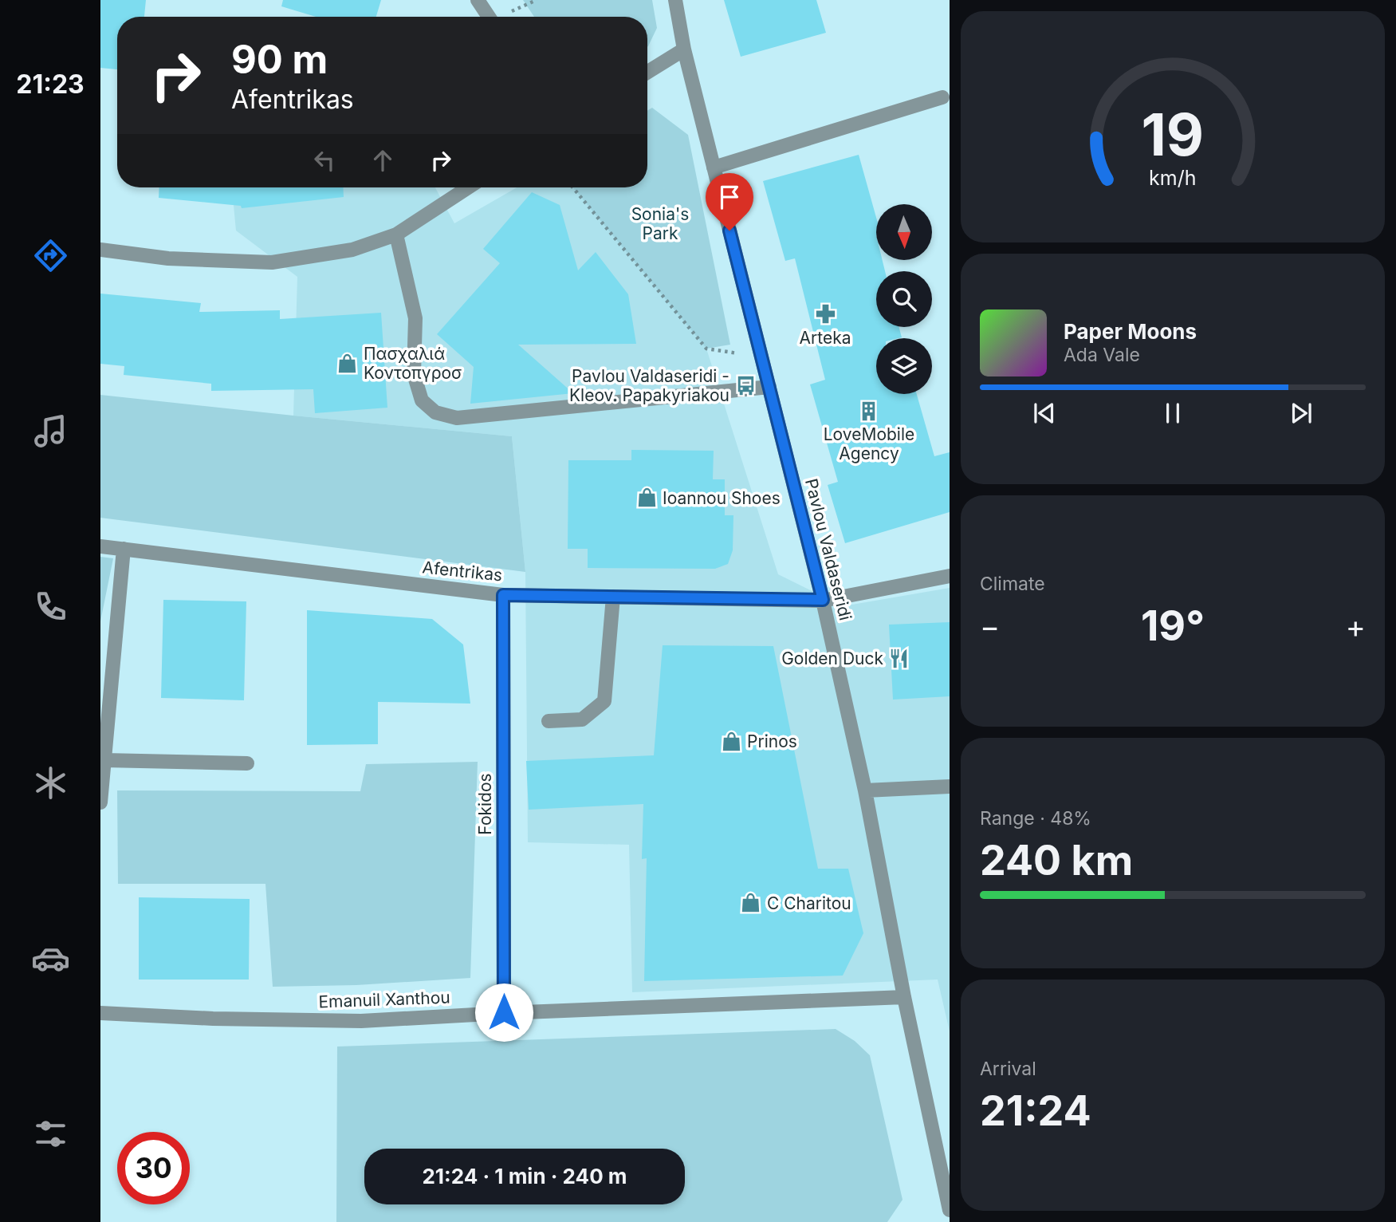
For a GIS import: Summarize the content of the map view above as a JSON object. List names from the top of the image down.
{
  "streets": {
    "street": [
      "Pavlou Valdaseridi",
      "Afentrikas",
      "Fokidos",
      "Emanuil Xanthou"
    ]
  },
  "crossings": [
    ["Pavlou Valdaseridi", "Afentrikas"],
    ["Pavlou Valdaseridi", "Emanuil Xanthou"],
    ["Afentrikas", "Fokidos"],
    ["Fokidos", "Emanuil Xanthou"]
  ],
  "parks": ["Sonia's Park"],
  "places": {
    "pharmacy": ["Arteka"],
    "shop": [
      "Πασχαλιά Κοντοπγροσ",
      "Ioannou Shoes",
      "Prinos",
      "C Charitou"
    ],
    "bus stop": ["Pavlou Valdaseridi - Kleov. Papakyriakou"],
    "building": ["LoveMobile Agency"],
    "restaurant": ["Golden Duck"]
  },
  "north": "bottom",
  "page": {
    "tabs": "21:23",
    "turn": ["90 m", "Afentrikas"],
    "song": ["Paper Moons", "Ada Vale"],
    "tile": [
      "Climate",
      ["Range · 48%", "240 km"],
      ["Arrival", "21:24"]
    ],
    "heat": ["−", "19°", "+"],
    "limit": "30",
    "trip": "21:24 · 1 min · 240 m",
    "gauge": ["19", "km/h"]
  }
}
